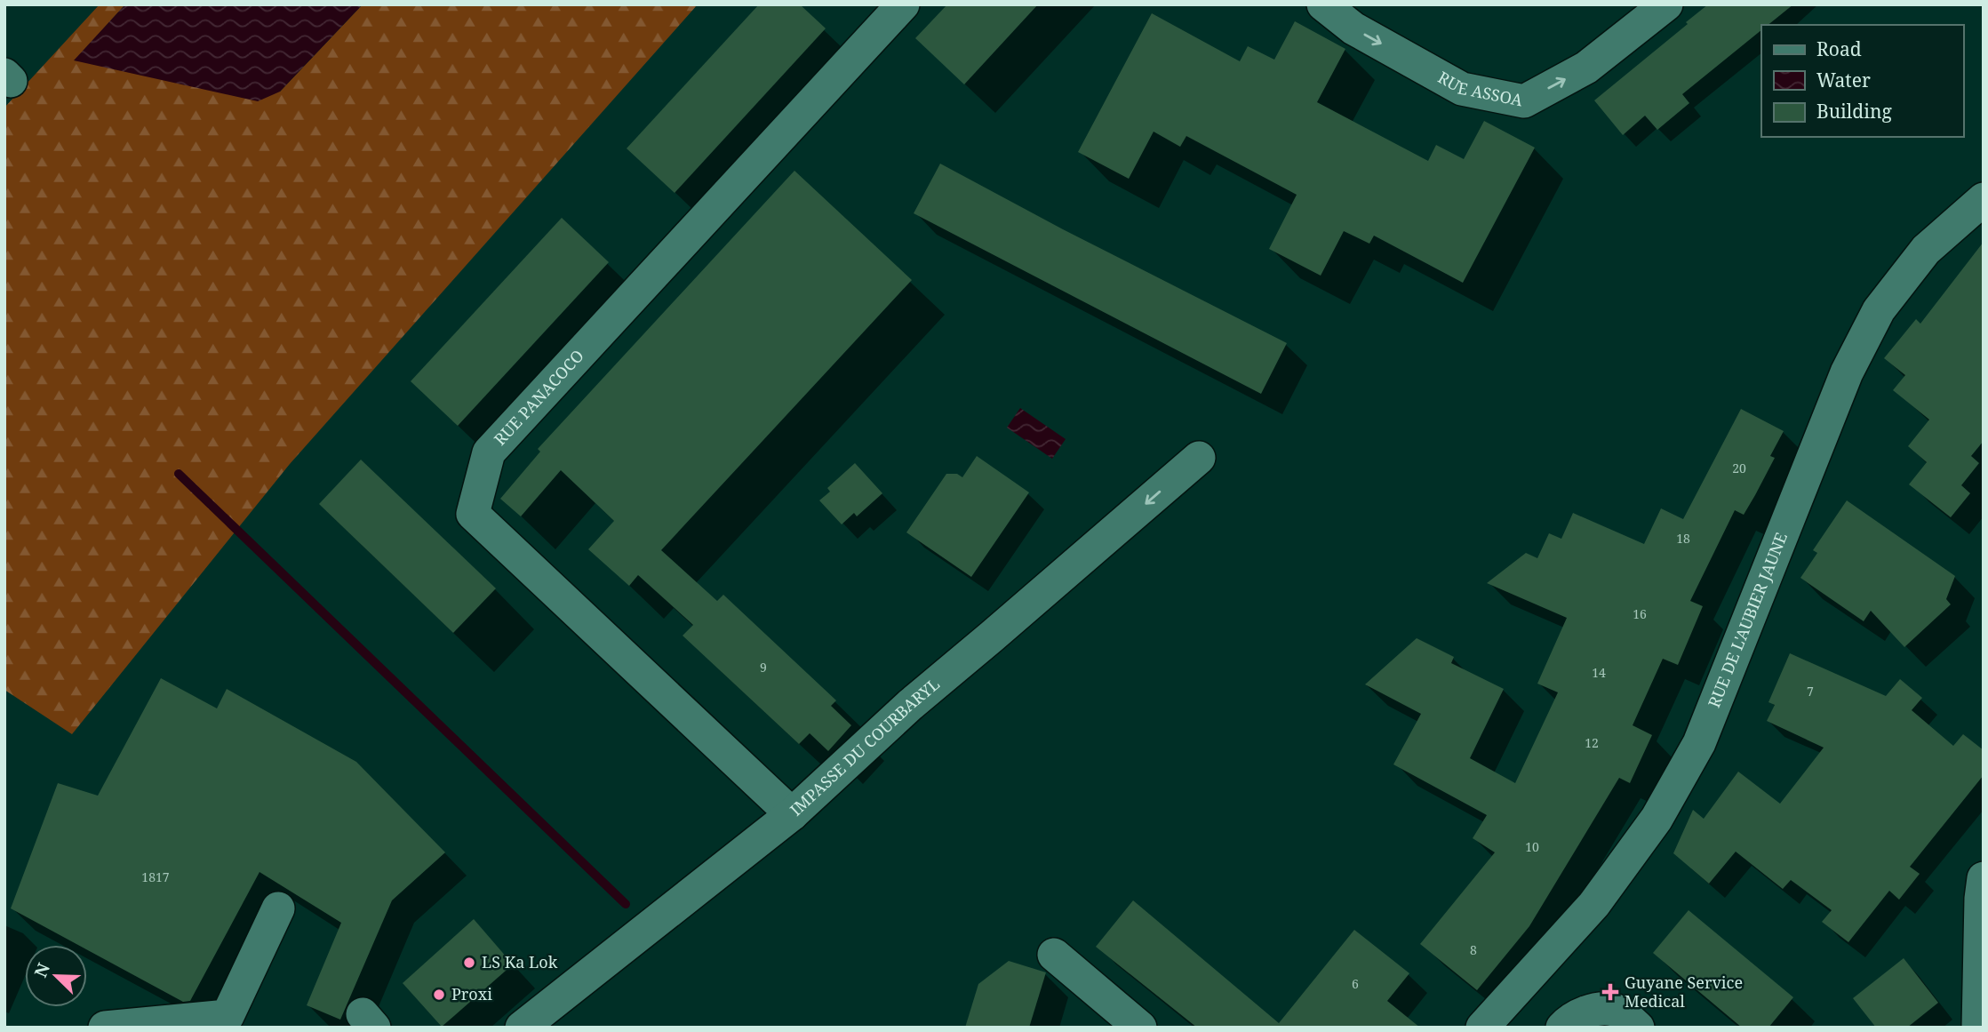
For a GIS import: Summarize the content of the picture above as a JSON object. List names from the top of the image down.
{
  "streets": {
    "street": [
      "RUE ASSOA",
      "RUE PANACOCO",
      "RUE DE L'AUBIER JAUNE",
      "IMPASSE DU COURBARYL"
    ]
  },
  "crossings": [
    ["RUE PANACOCO", "IMPASSE DU COURBARYL"]
  ],
  "one_way": ["RUE ASSOA", "IMPASSE DU COURBARYL"],
  "places": {
    "other": ["LS Ka Lok", "Proxi"],
    "health": ["Guyane Service Medical"]
  },
  "house_numbers": [
    "20",
    "18",
    "16",
    "9",
    "14",
    "7",
    "12",
    "10",
    "1817",
    "8",
    "6"
  ],
  "legend": ["Road", "Water", "Building"],
  "north": "top left"
}
